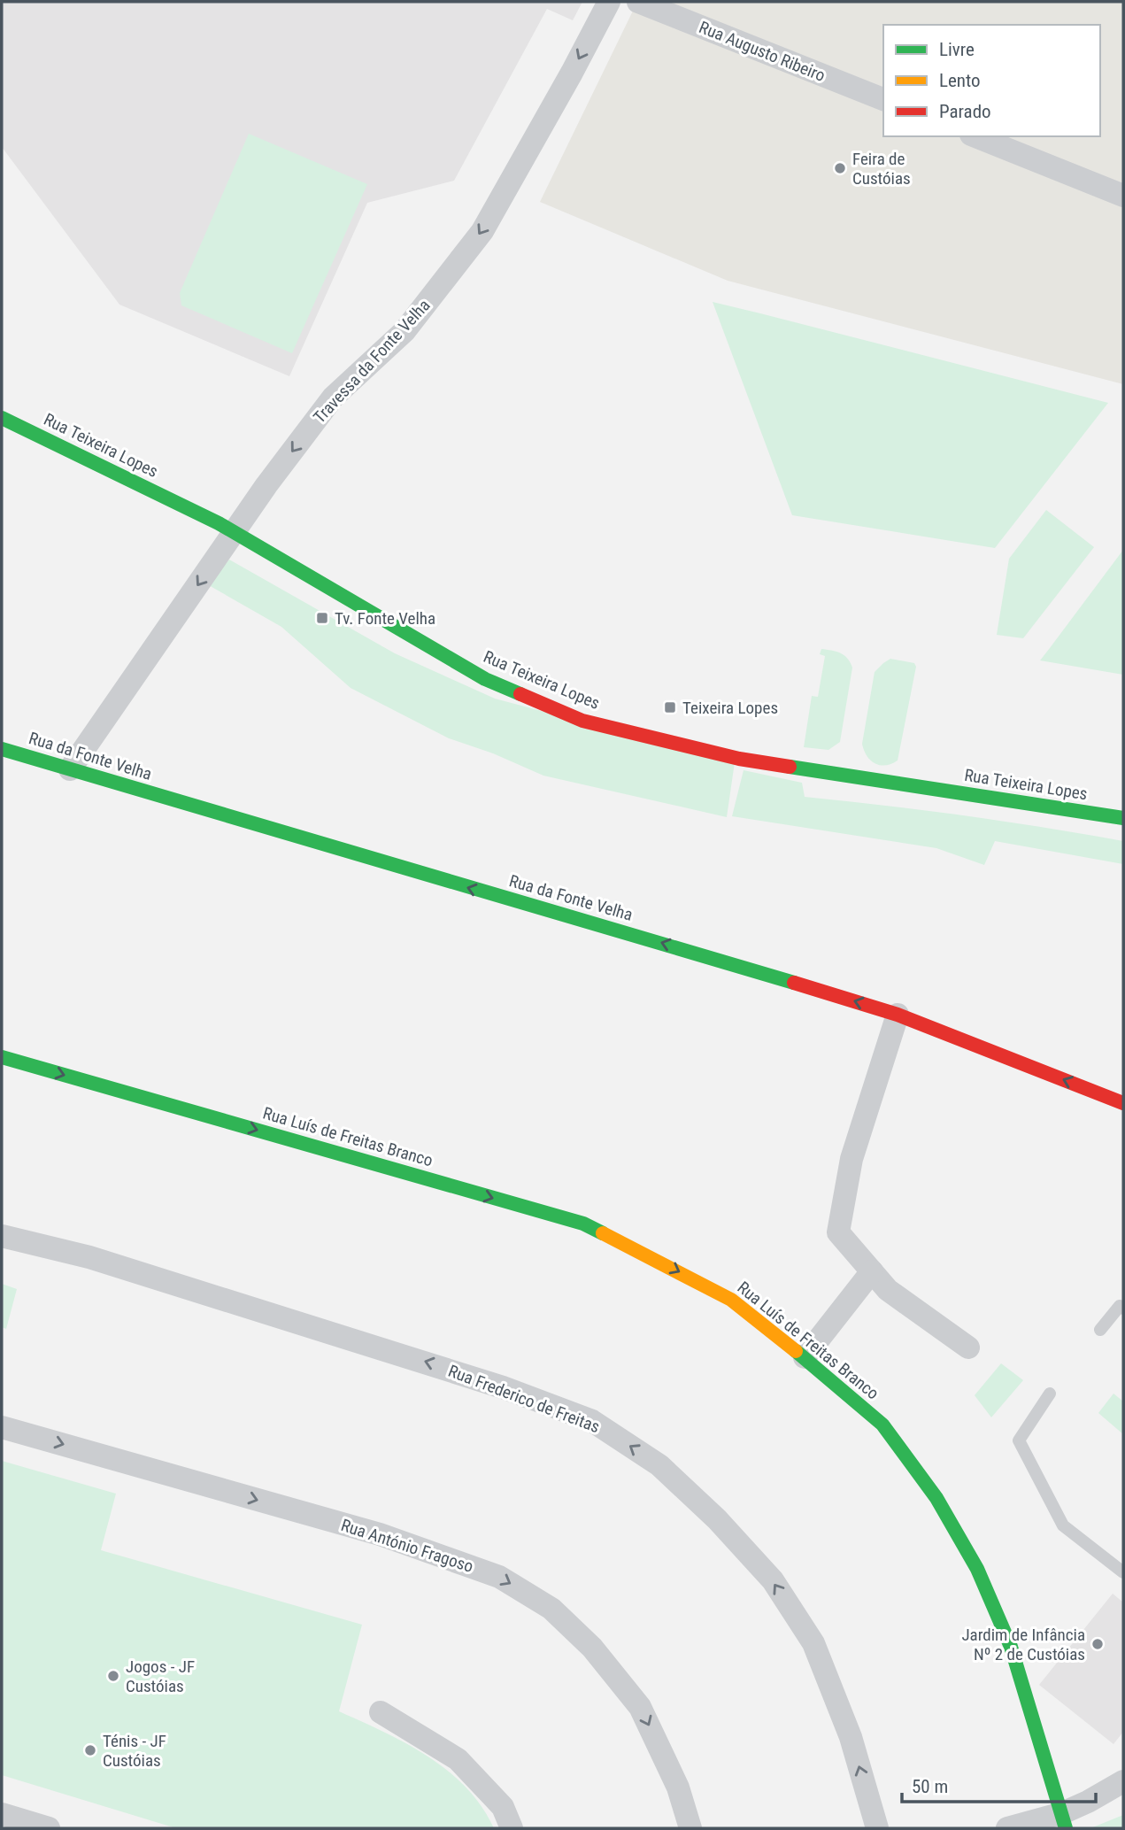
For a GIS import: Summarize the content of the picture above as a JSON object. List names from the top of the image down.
{
  "streets": {
    "street": [
      "Rua Augusto Ribeiro",
      "Travessa da Fonte Velha",
      "Rua Teixeira Lopes",
      "Rua da Fonte Velha",
      "Rua Luís de Freitas Branco",
      "Rua Frederico de Freitas",
      "Rua António Fragoso"
    ]
  },
  "crossings": [
    ["Travessa da Fonte Velha", "Rua Teixeira Lopes"],
    ["Travessa da Fonte Velha", "Rua da Fonte Velha"]
  ],
  "one_way": [
    "Travessa da Fonte Velha",
    "Rua da Fonte Velha",
    "Rua Luís de Freitas Branco",
    "Rua Frederico de Freitas",
    "Rua António Fragoso"
  ],
  "places": {
    "other": [
      "Feira de Custóias",
      "Jardim de Infância Nº 2 de Custóias",
      "Jogos - JF Custóias",
      "Ténis - JF Custóias"
    ],
    "transit": ["Tv. Fonte Velha", "Teixeira Lopes"]
  },
  "legend": ["Livre", "Lento", "Parado"],
  "scale_bar": "50 m"
}
